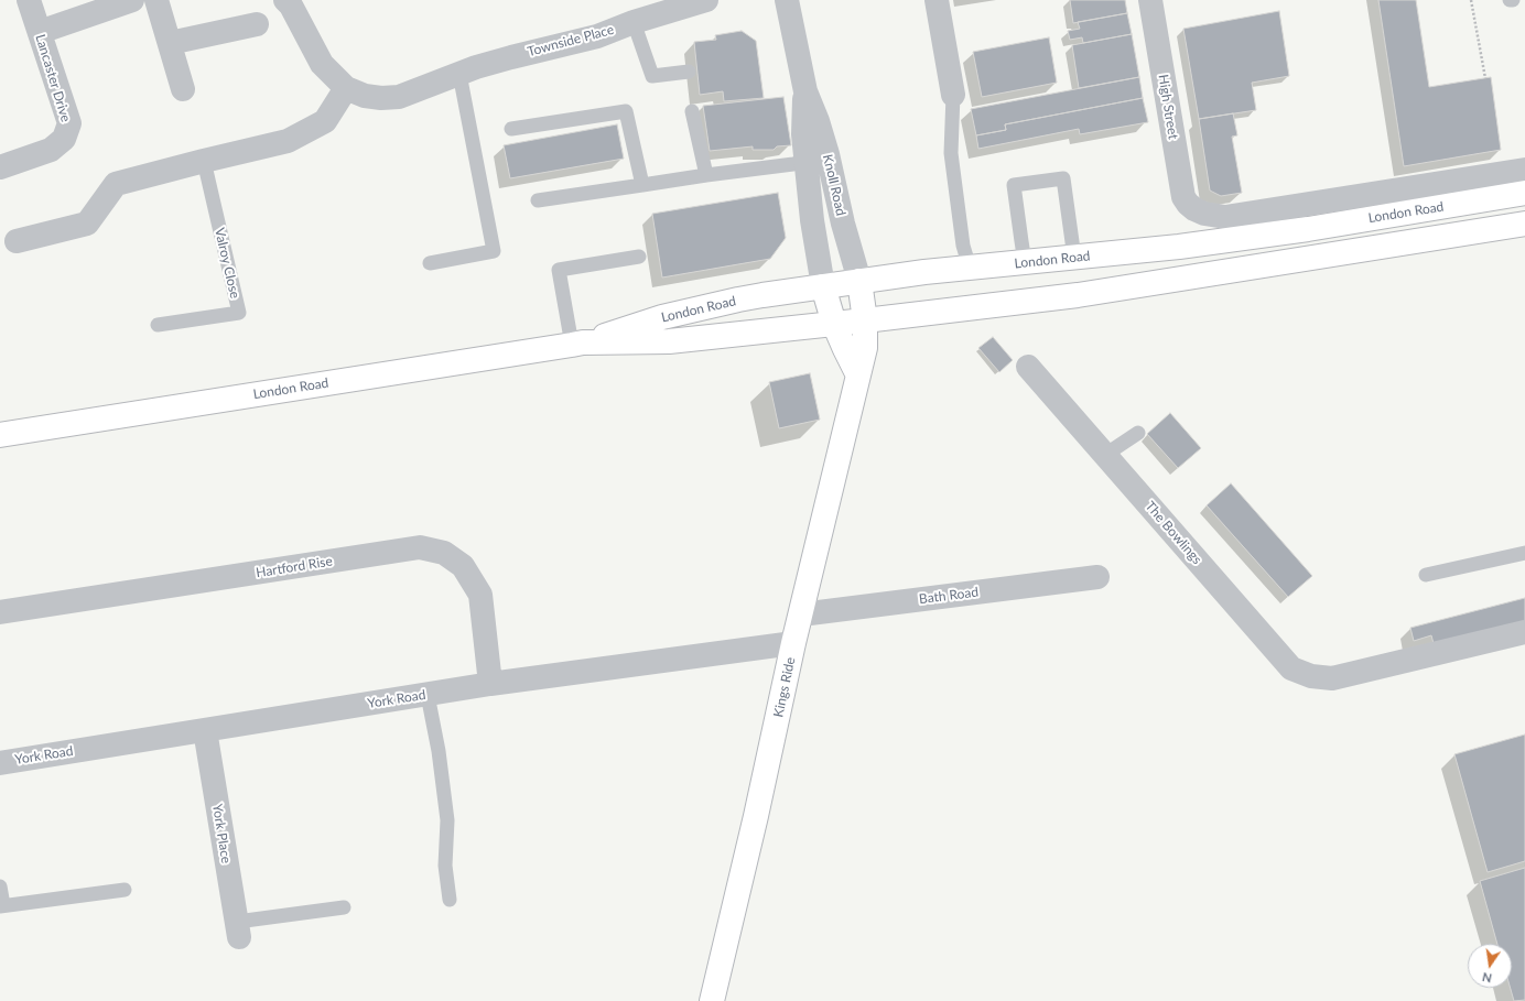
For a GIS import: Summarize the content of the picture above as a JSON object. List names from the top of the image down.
{
  "streets": {
    "main road": ["London Road", "Kings Ride"],
    "street": [
      "Townside Place",
      "Lancaster Drive",
      "High Street",
      "Knoll Road",
      "The Bowlings",
      "Hartford Rise",
      "Bath Road",
      "York Road",
      "York Place"
    ],
    "lane": ["Valroy Close"]
  },
  "crossings": [
    ["High Street", "London Road"],
    ["Knoll Road", "London Road"],
    ["Knoll Road", "Kings Ride"],
    ["London Road", "Kings Ride"],
    ["Hartford Rise", "York Road"],
    ["Bath Road", "Kings Ride"],
    ["Kings Ride", "York Road"],
    ["York Road", "York Place"]
  ],
  "north": "bottom"
}
